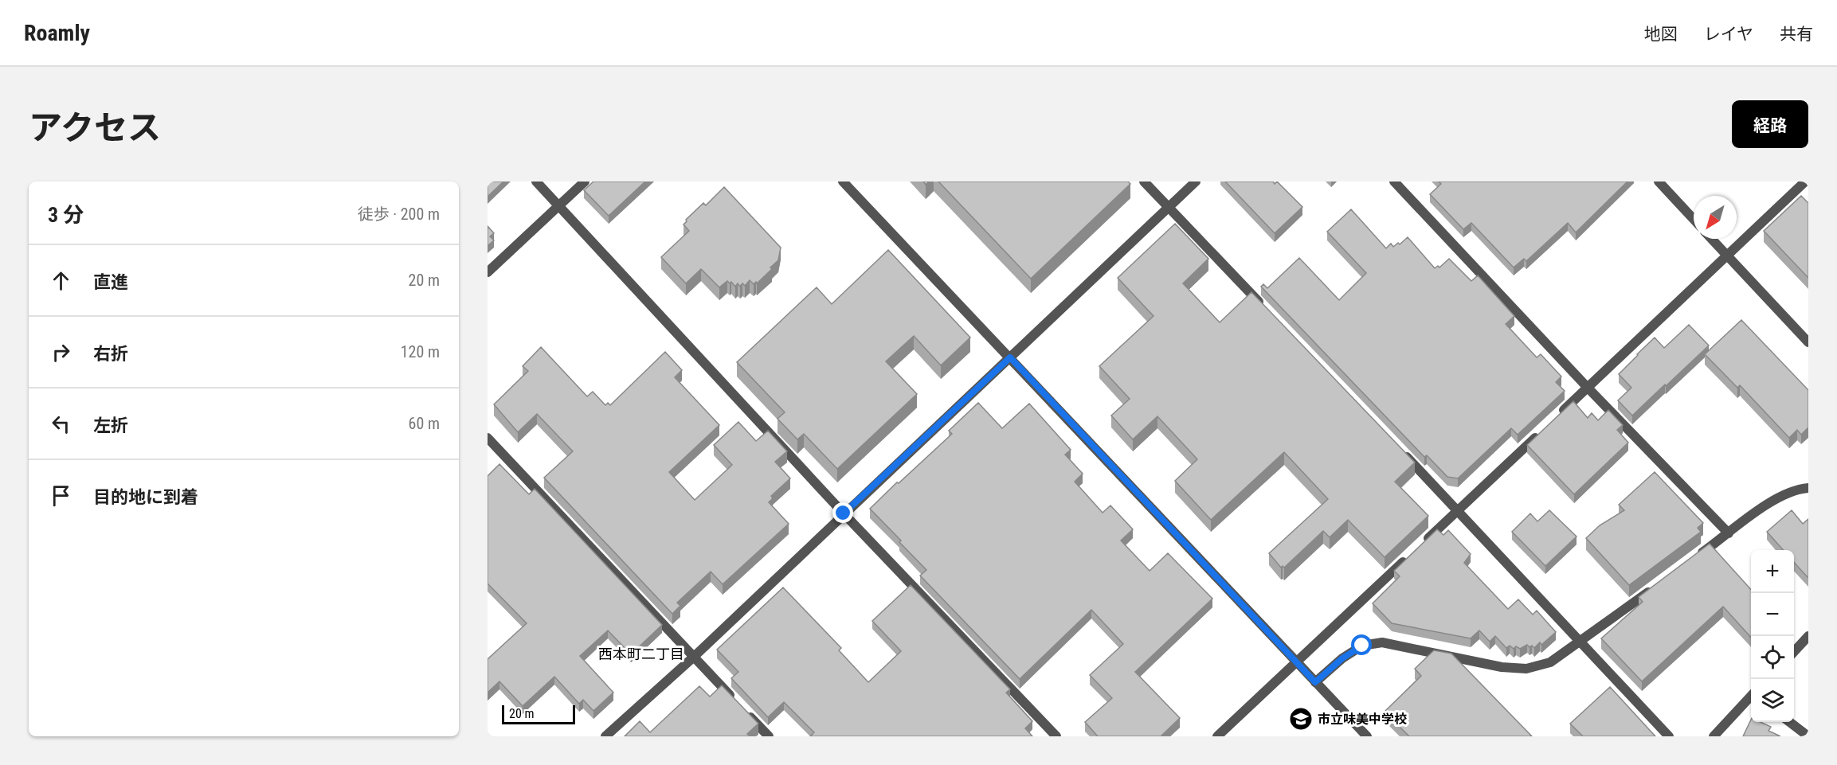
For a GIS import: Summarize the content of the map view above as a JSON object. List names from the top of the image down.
{
  "districts": ["西本町二丁目"],
  "places": {
    "school or university": ["市立味美中学校"]
  },
  "scale_bar": "20 m",
  "north": "bottom left",
  "page": {
    "header": "Roamly",
    "nav": ["地図", "レイヤ", "共有"],
    "title": "アクセス",
    "buttons": "経路",
    "heading": ["3 分", "徒歩 · 200 m"],
    "list": [
      ["直進", "20 m"],
      ["右折", "120 m"],
      ["左折", "60 m"],
      "目的地に到着"
    ],
    "map_buttons": ["+", "−"],
    "scale": "20 m"
  }
}
